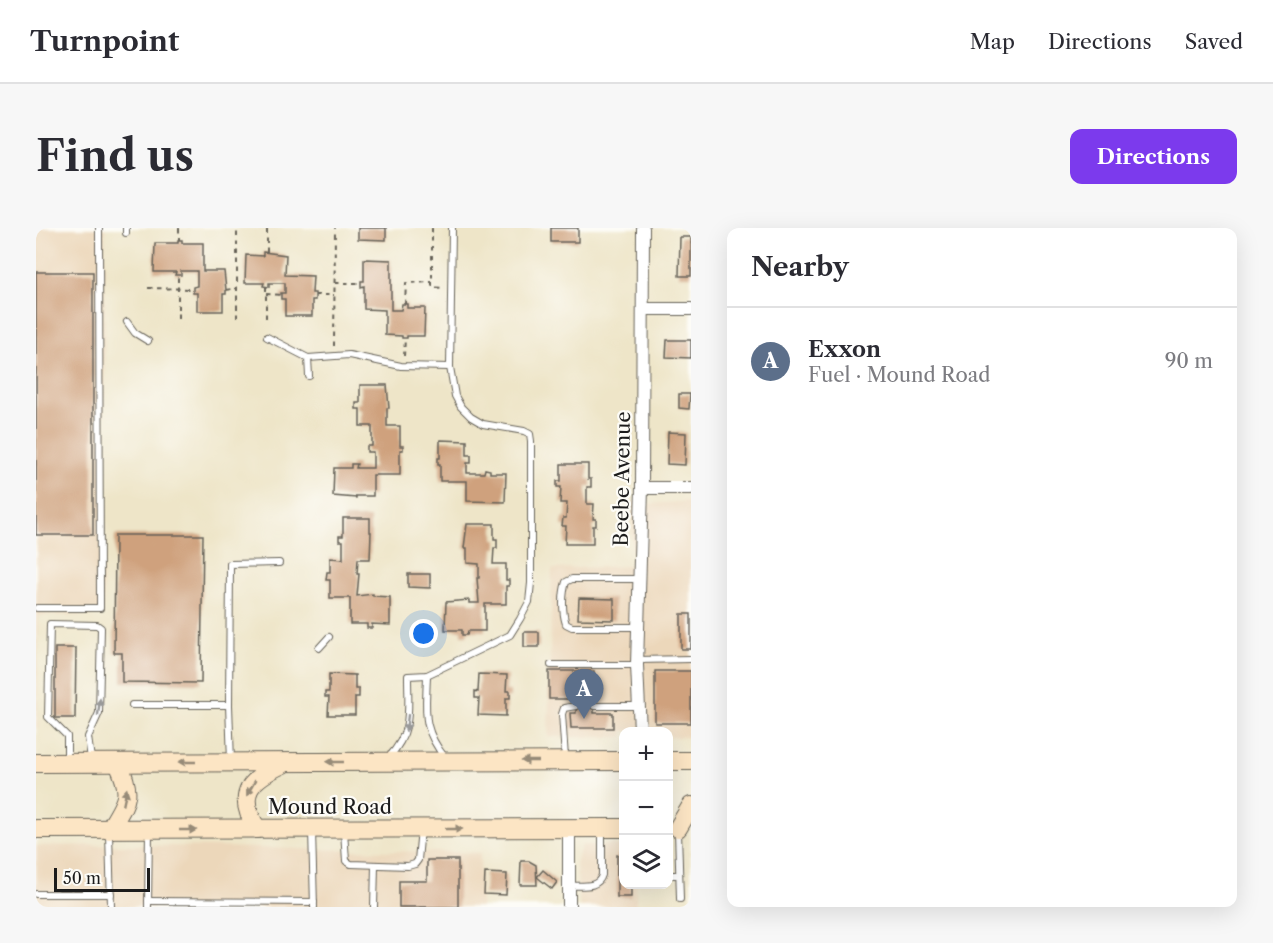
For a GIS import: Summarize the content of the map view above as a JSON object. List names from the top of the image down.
{
  "streets": {
    "main road": ["Mound Road"],
    "street": ["Beebe Avenue"]
  },
  "scale_bar": "50 m",
  "page": {
    "header": "Turnpoint",
    "nav": ["Map", "Directions", "Saved"],
    "buttons": "Directions",
    "title": "Find us",
    "heading": "Nearby",
    "list": [
      {
        "mark": "A",
        "name": "Exxon",
        "note": "Fuel · Mound Road",
        "value": "90 m"
      }
    ],
    "pins": "A",
    "map_buttons": ["+", "−"],
    "scale": "50 m"
  }
}
